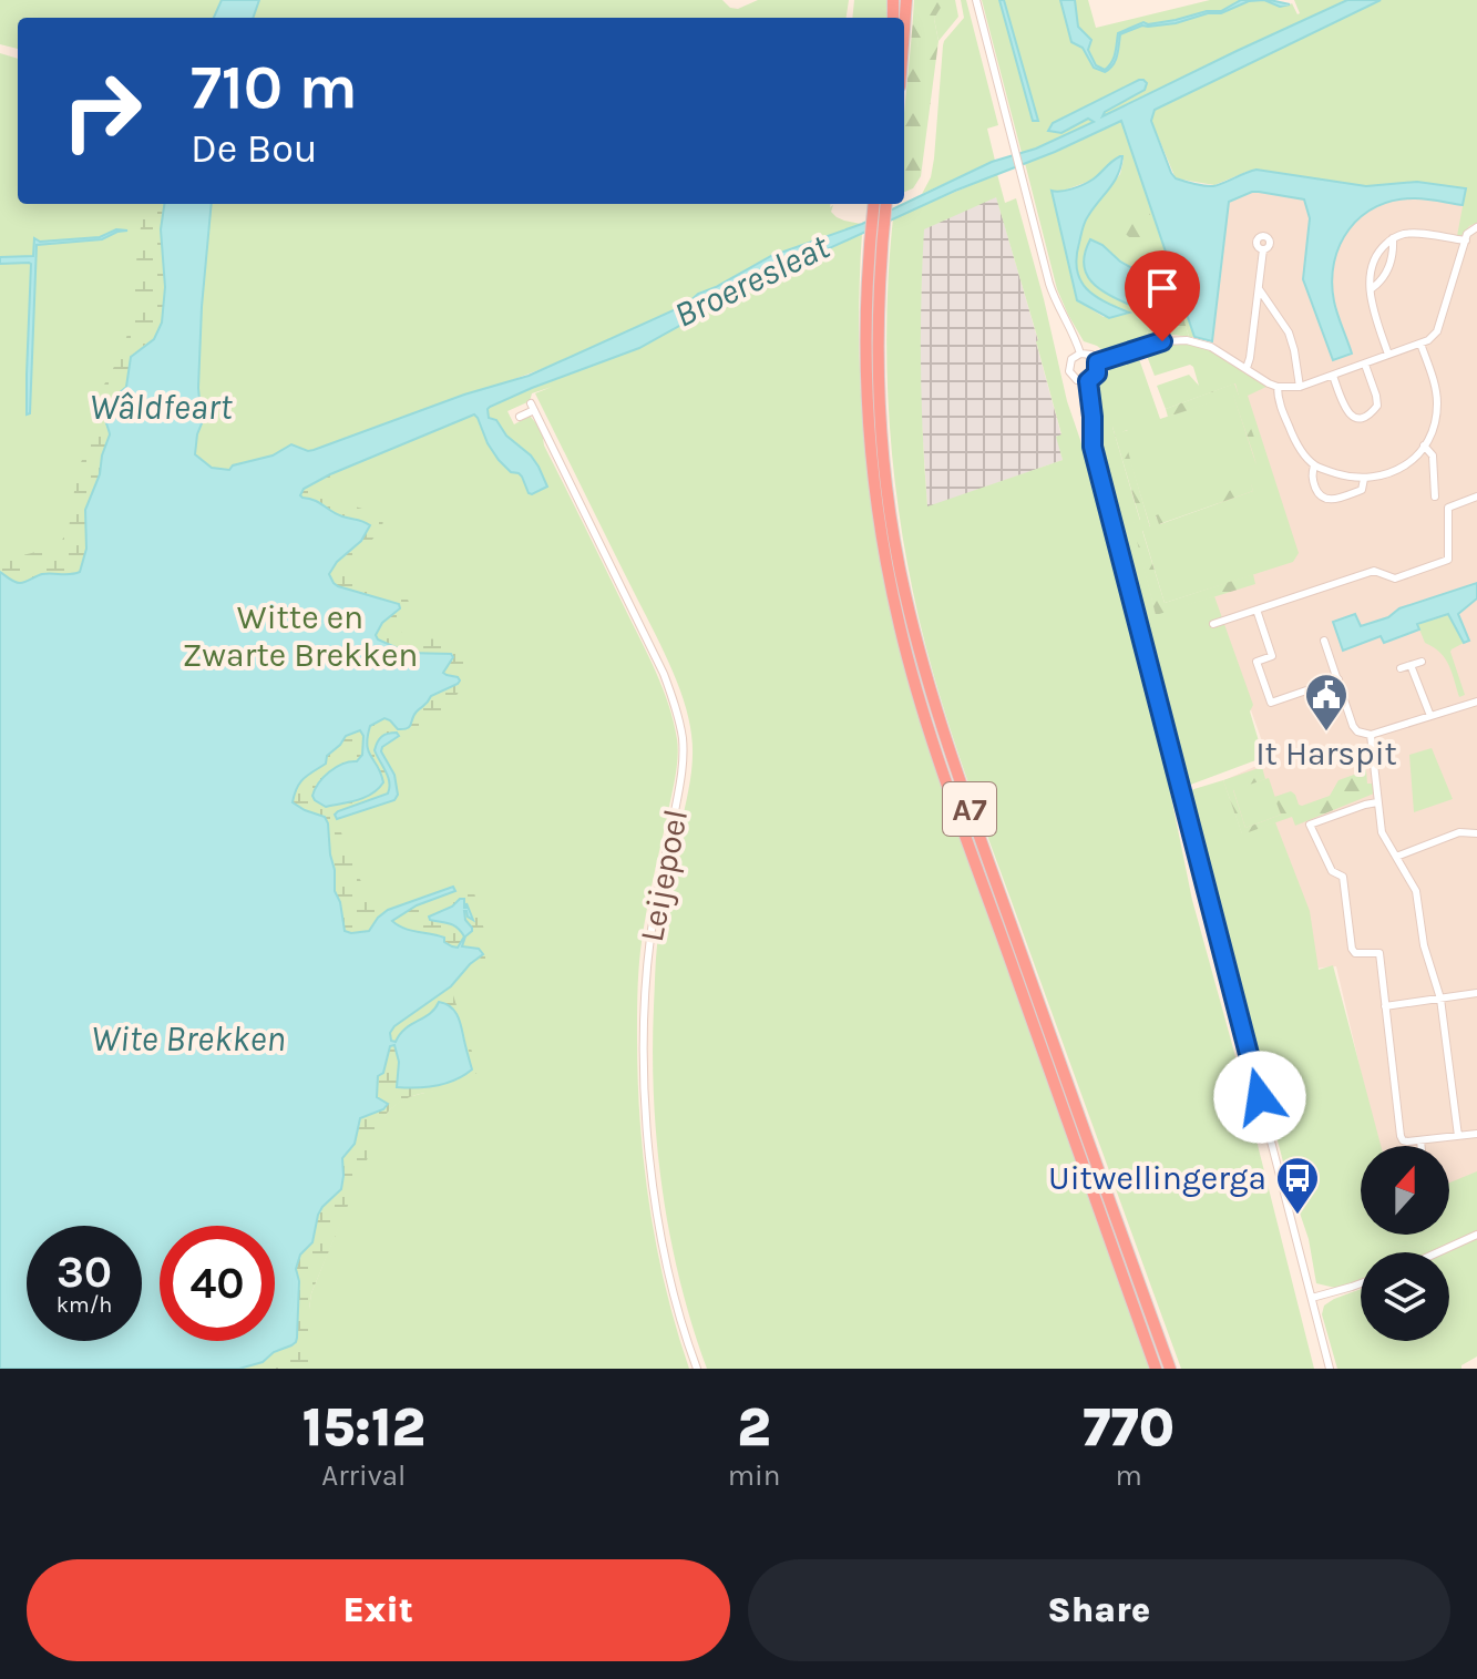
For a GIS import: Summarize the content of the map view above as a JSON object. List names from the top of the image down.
{
  "streets": {
    "highway": ["A7"],
    "street": ["Leijepoel"]
  },
  "water": ["Broeresleat", "Wâldfeart", "Wite Brekken"],
  "parks": ["Witte en Zwarte Brekken"],
  "places": {
    "public building": ["It Harspit"],
    "bus stop": ["Uitwellingerga"]
  },
  "north": "top",
  "page": {
    "turn": ["710 m", "De Bou"],
    "speed": "30 km/h",
    "limit": "40",
    "eta": [
      "15:12",
      "Arrival",
      "2",
      "min",
      "770",
      "m"
    ],
    "buttons": ["Exit", "Share"]
  }
}
